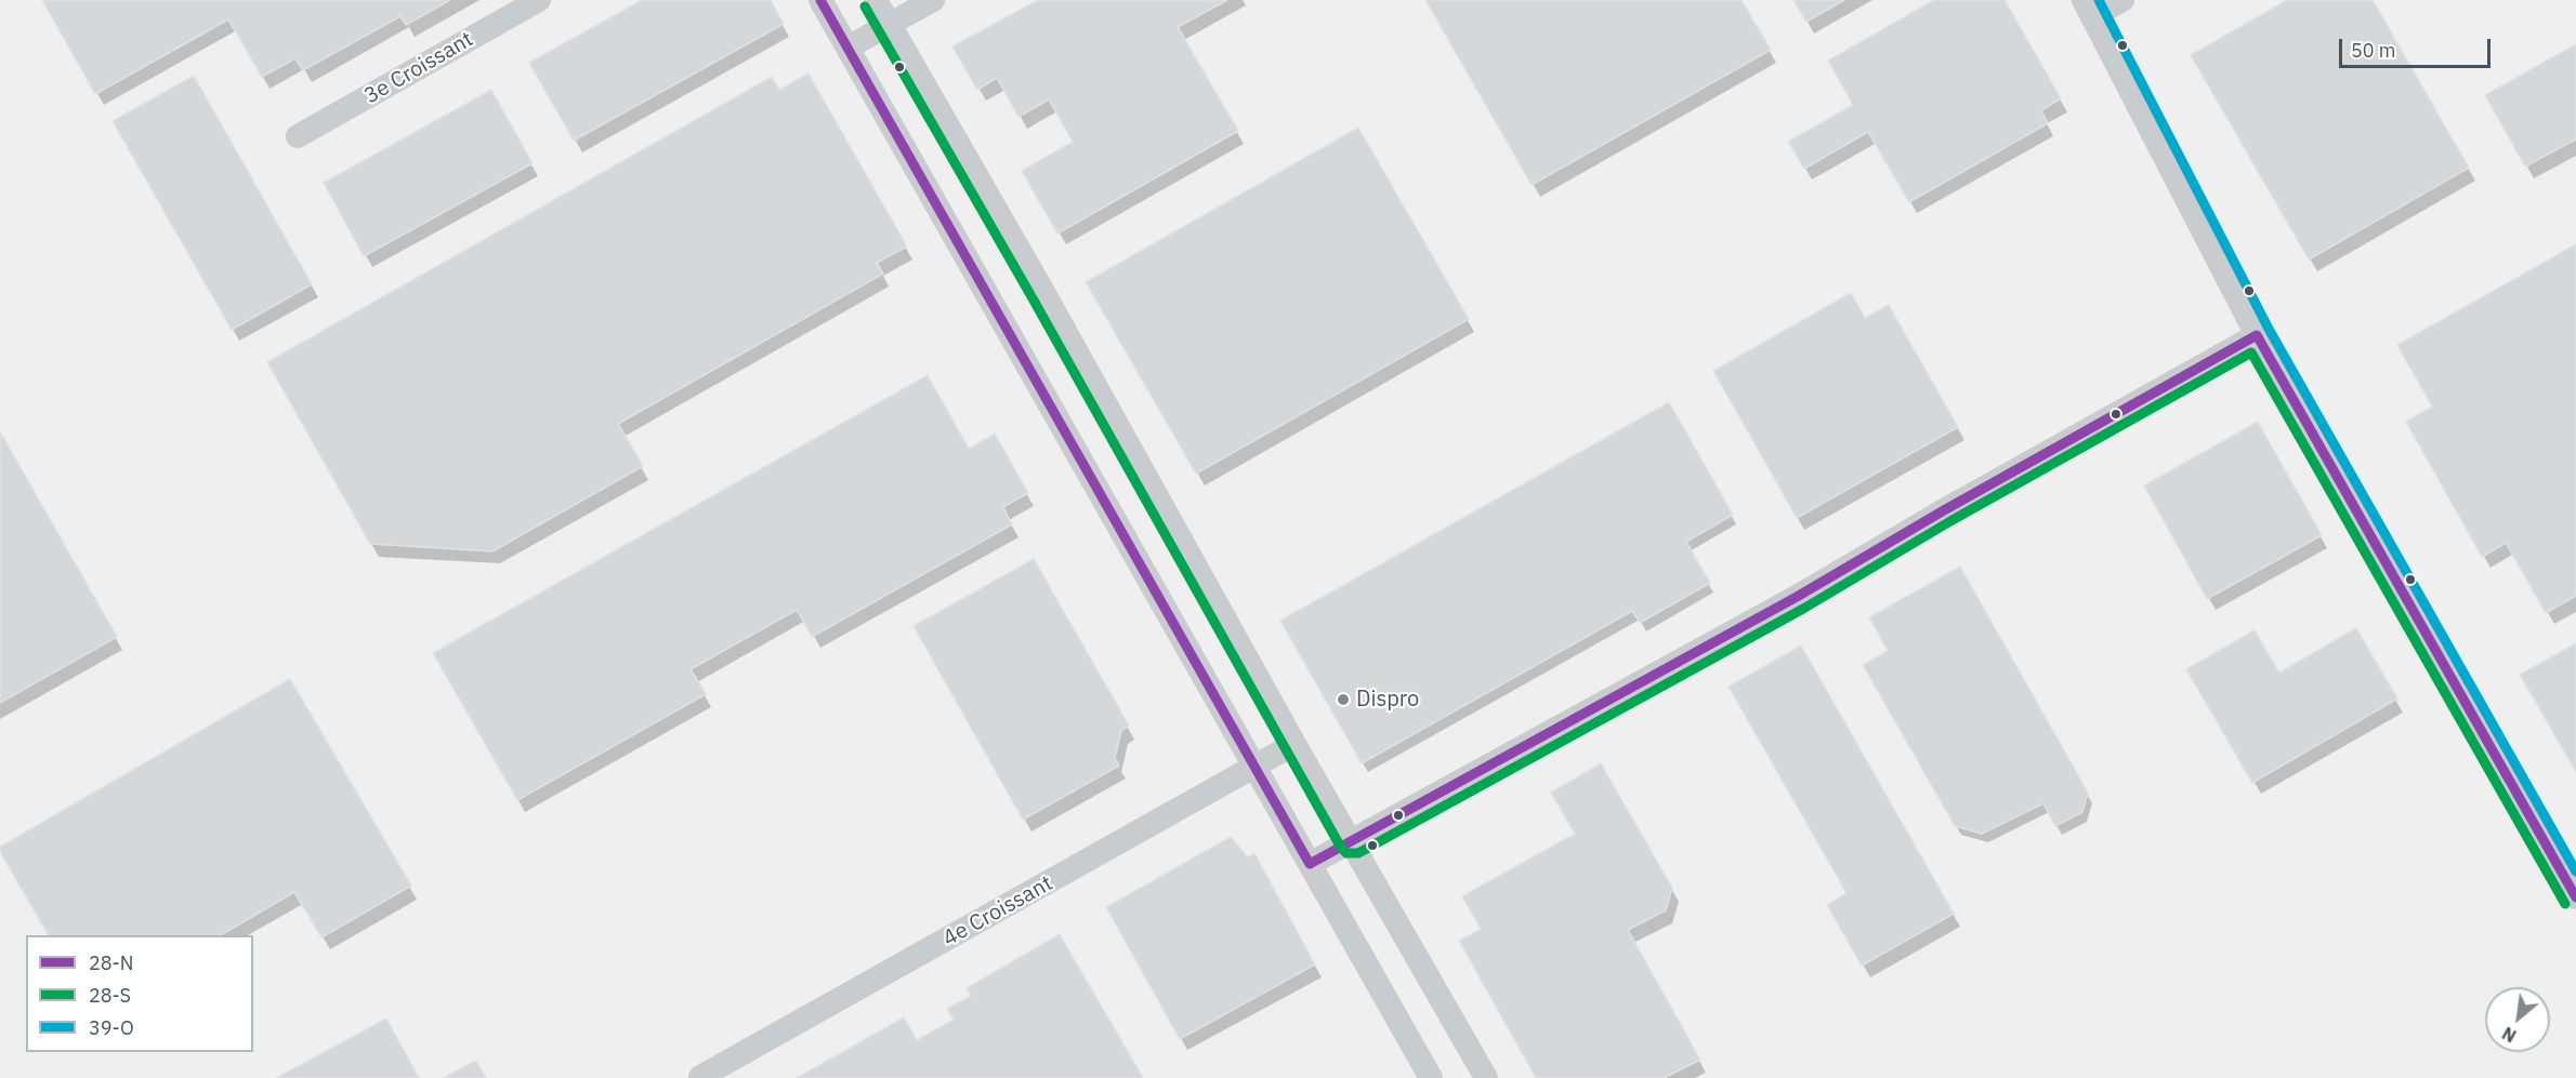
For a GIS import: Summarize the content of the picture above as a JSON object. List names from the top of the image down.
{
  "streets": {
    "street": ["3e Croissant", "4e Croissant"]
  },
  "places": ["Dispro"],
  "lines": ["transit line 28-N", "transit line 39-O", "transit line 28-S"],
  "legend": ["28-N", "28-S", "39-O"],
  "scale_bar": "50 m",
  "north": "bottom left"
}
